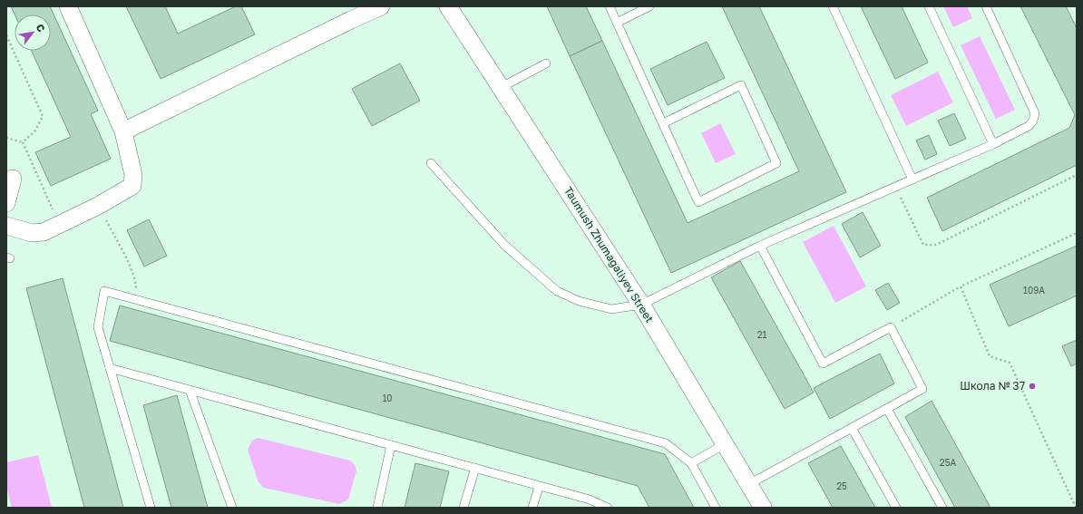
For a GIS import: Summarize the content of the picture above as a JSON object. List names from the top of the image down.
{
  "streets": {
    "street": ["Taumush Zhumagaliyev Street"]
  },
  "places": ["Школа № 37"],
  "house_numbers": [
    "109А",
    "21",
    "10",
    "25А",
    "25"
  ],
  "north": "top right"
}
